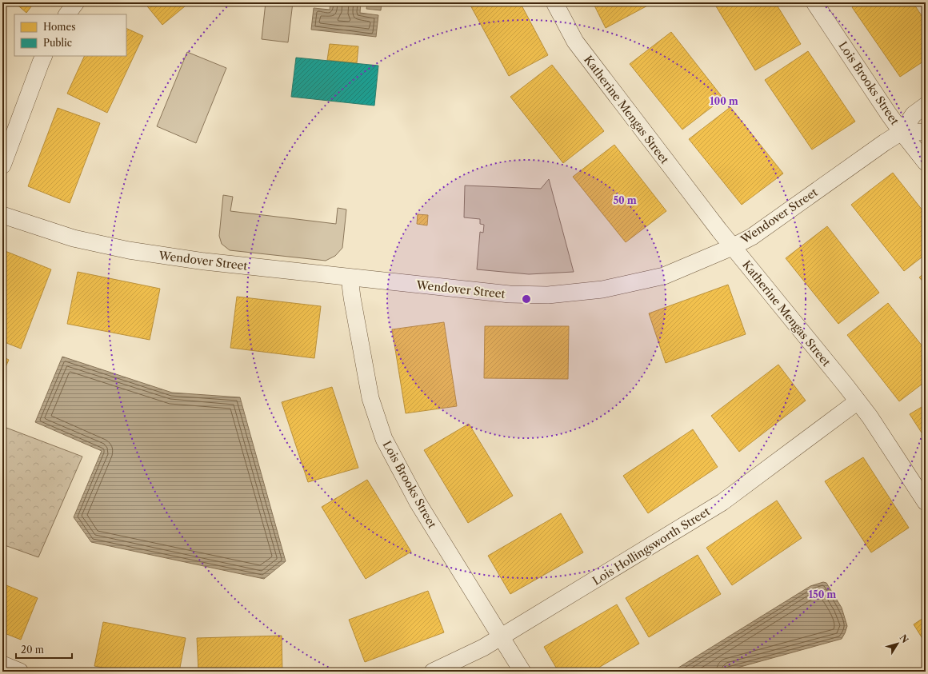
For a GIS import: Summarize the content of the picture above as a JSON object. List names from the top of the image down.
{
  "streets": {
    "street": [
      "Lois Brooks Street",
      "Katherine Mengas Street",
      "Wendover Street",
      "Lois Hollingsworth Street"
    ]
  },
  "crossings": [
    ["Lois Brooks Street", "Wendover Street"],
    ["Lois Brooks Street", "Lois Hollingsworth Street"],
    ["Katherine Mengas Street", "Wendover Street"],
    ["Katherine Mengas Street", "Lois Hollingsworth Street"]
  ],
  "legend": ["Homes", "Public"],
  "scale_bar": "20 m",
  "north": "top right",
  "rings": ["100 m", "50 m", "150 m"]
}
